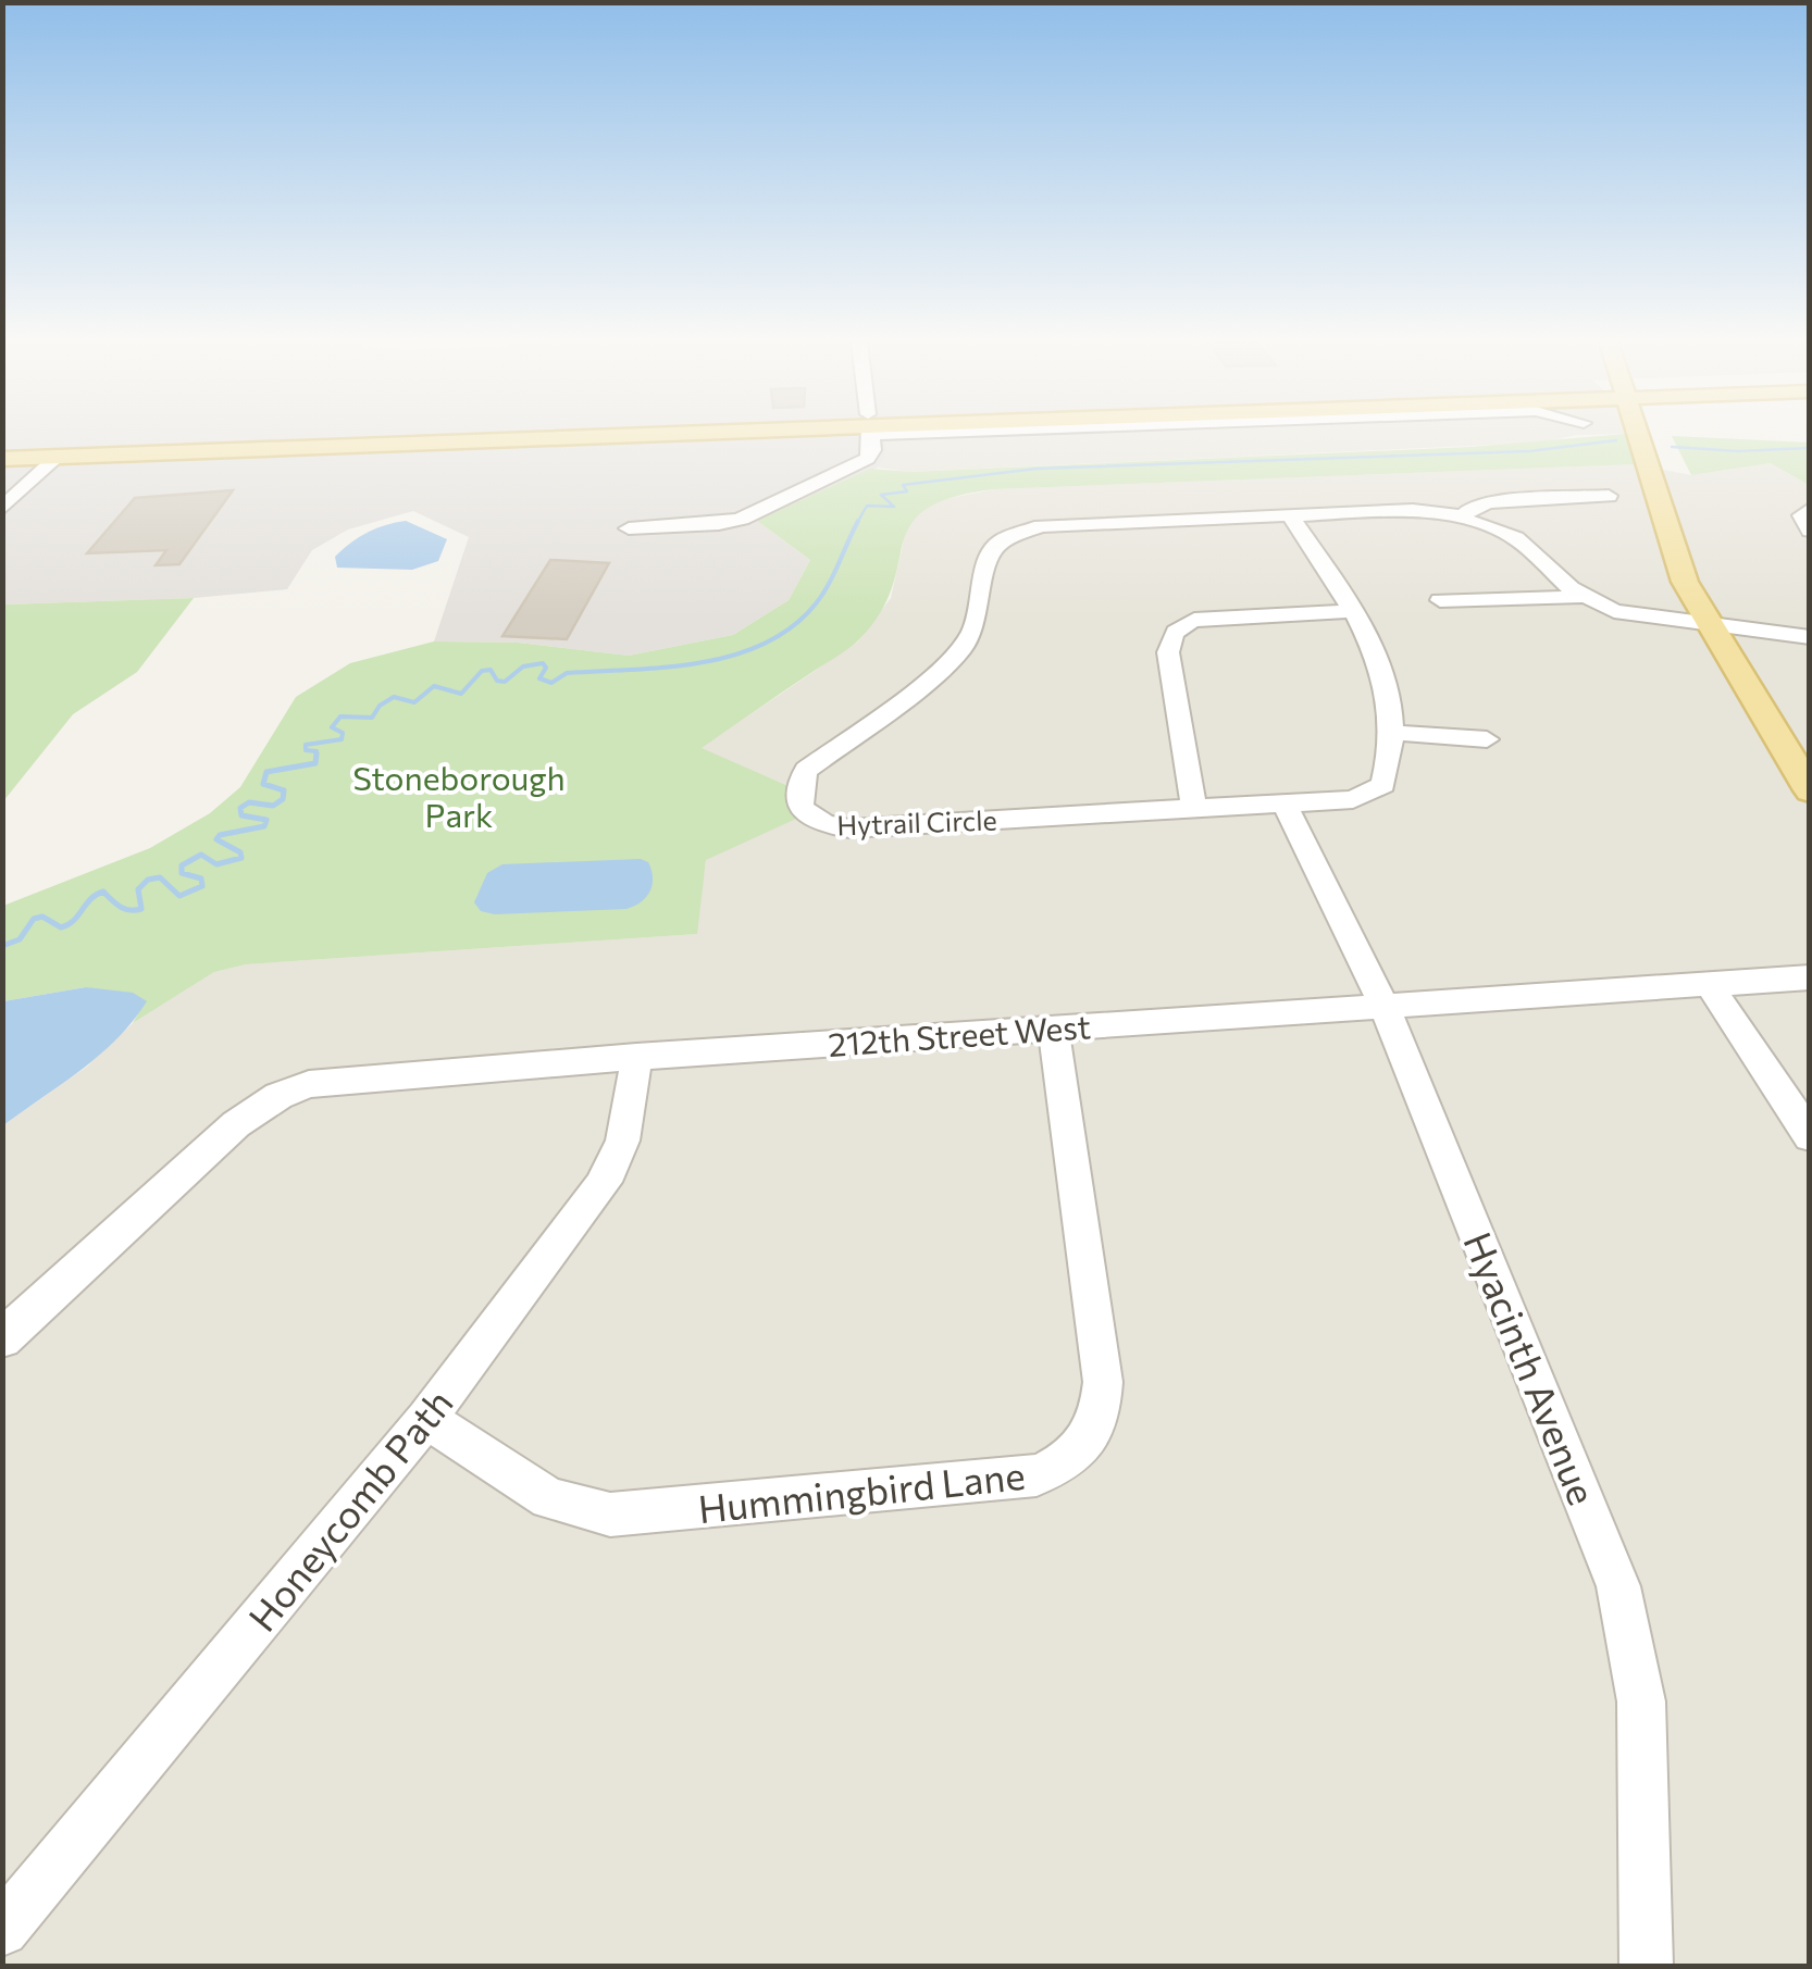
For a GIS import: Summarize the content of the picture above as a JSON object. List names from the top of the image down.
{
  "streets": {
    "street": [
      "Hytrail Circle",
      "212th Street West",
      "Hyacinth Avenue",
      "Hummingbird Lane",
      "Honeycomb Path"
    ]
  },
  "crossings": [
    ["Hytrail Circle", "Hyacinth Avenue"],
    ["212th Street West", "Hyacinth Avenue"],
    ["212th Street West", "Hummingbird Lane"],
    ["212th Street West", "Honeycomb Path"],
    ["Hummingbird Lane", "Honeycomb Path"]
  ],
  "parks": ["Stoneborough Park"]
}
